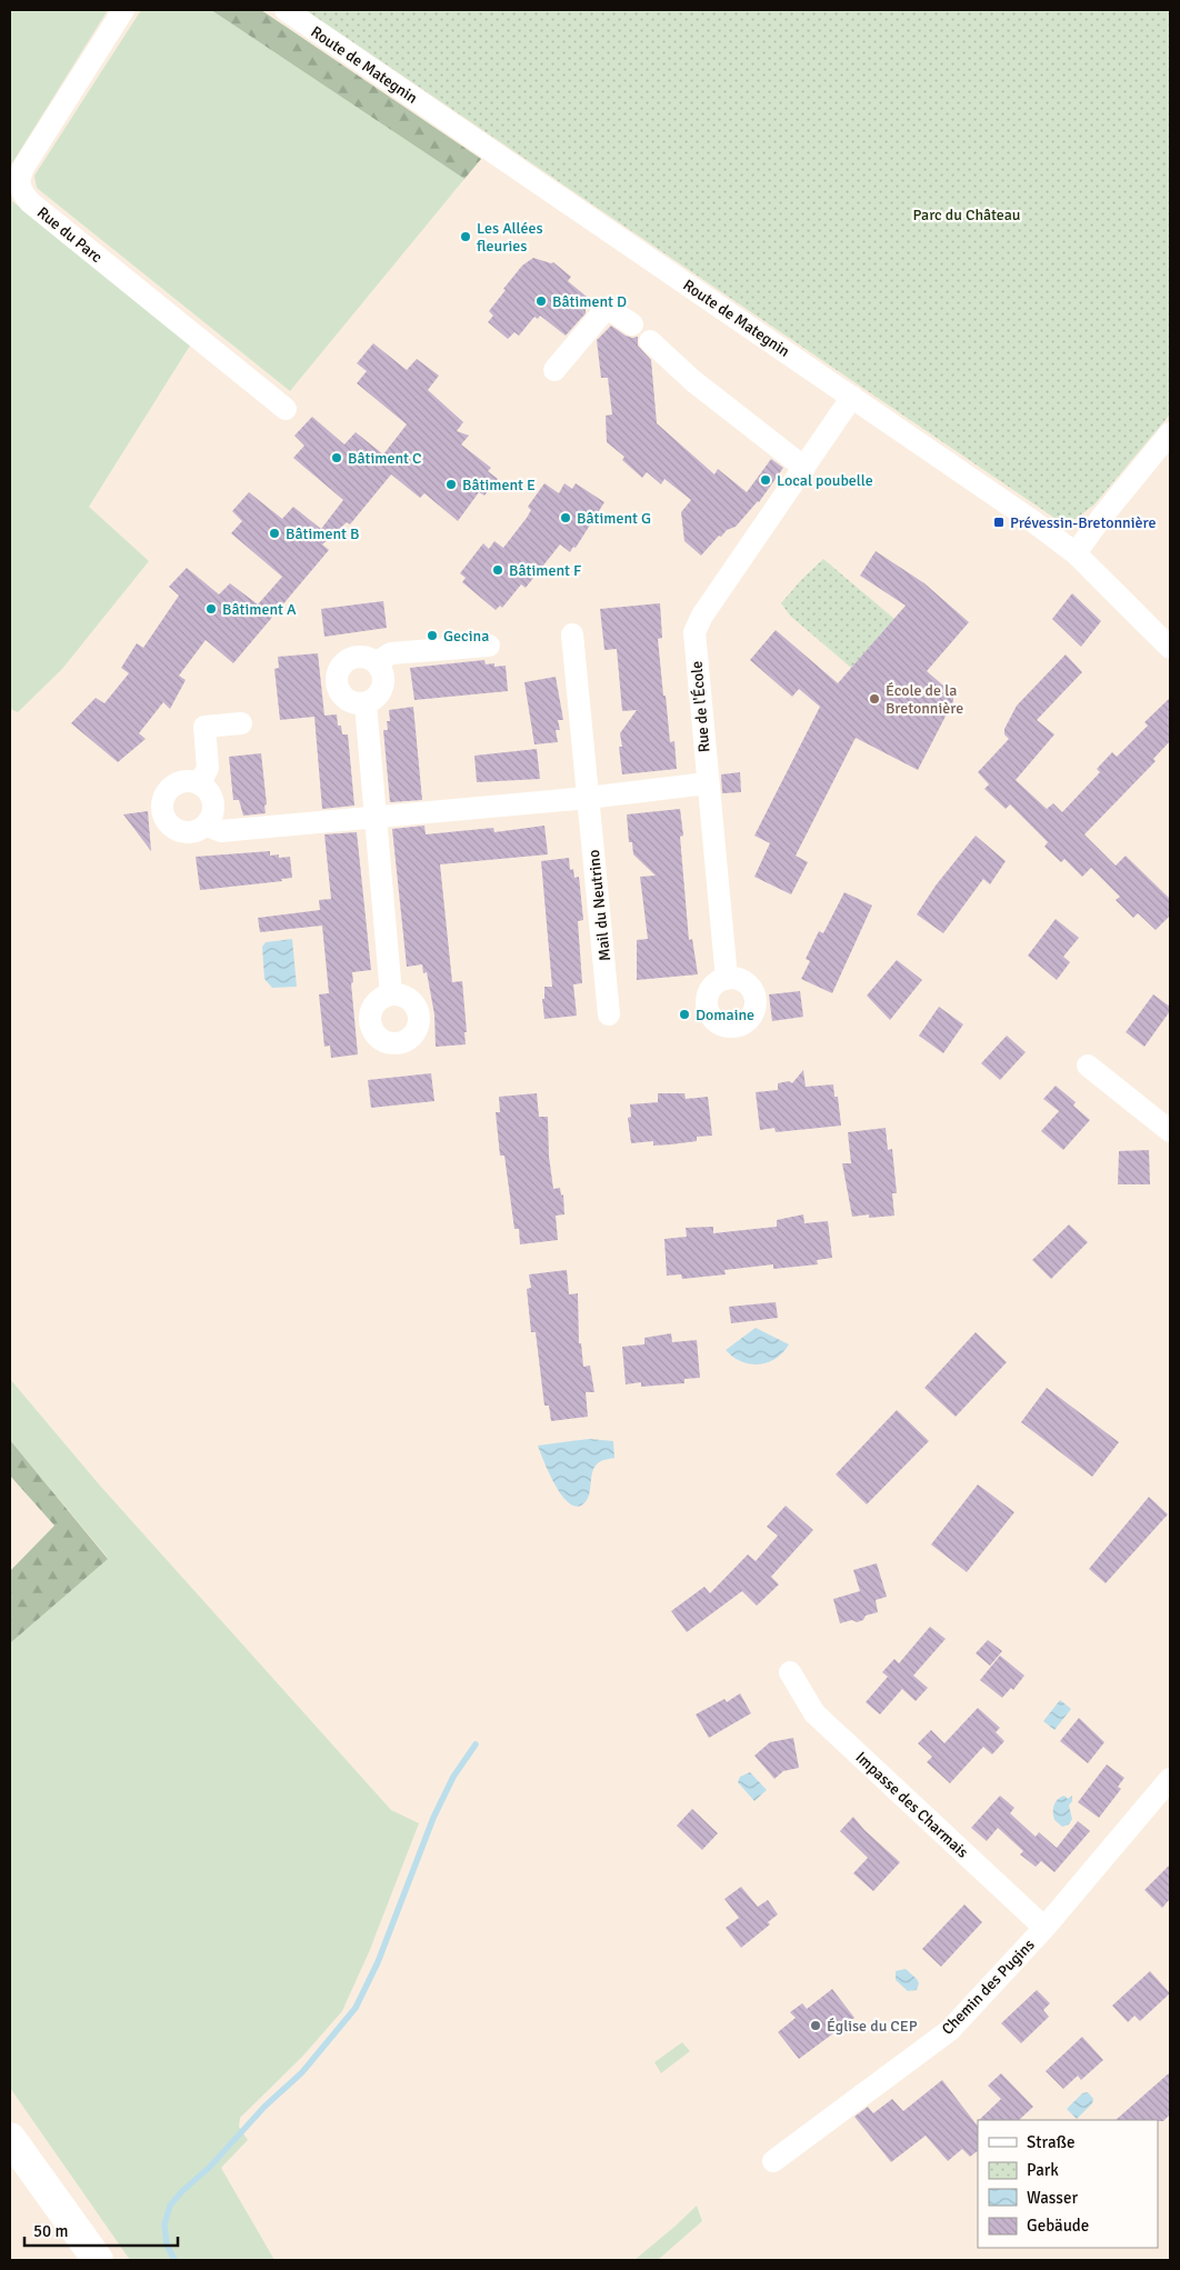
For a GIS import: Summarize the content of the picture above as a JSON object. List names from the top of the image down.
{
  "streets": {
    "street": [
      "Route de Mategnin",
      "Rue du Parc",
      "Rue de l'École",
      "Mail du Neutrino",
      "Impasse des Charmais",
      "Chemin des Pugins"
    ]
  },
  "crossings": [
    ["Route de Mategnin", "Rue de l'École"],
    ["Impasse des Charmais", "Chemin des Pugins"]
  ],
  "parks": ["Parc du Château"],
  "places": {
    "other": [
      "Les Allées fleuries",
      "Bâtiment D",
      "Bâtiment C",
      "Local poubelle",
      "Bâtiment E",
      "Bâtiment G",
      "Bâtiment B",
      "Bâtiment F",
      "Bâtiment A",
      "Gecina",
      "École de la Bretonnière",
      "Domaine",
      "Église du CEP"
    ],
    "transit": ["Prévessin-Bretonnière"]
  },
  "legend": [
    "Straße",
    "Park",
    "Wasser",
    "Gebäude"
  ],
  "scale_bar": "50 m"
}
